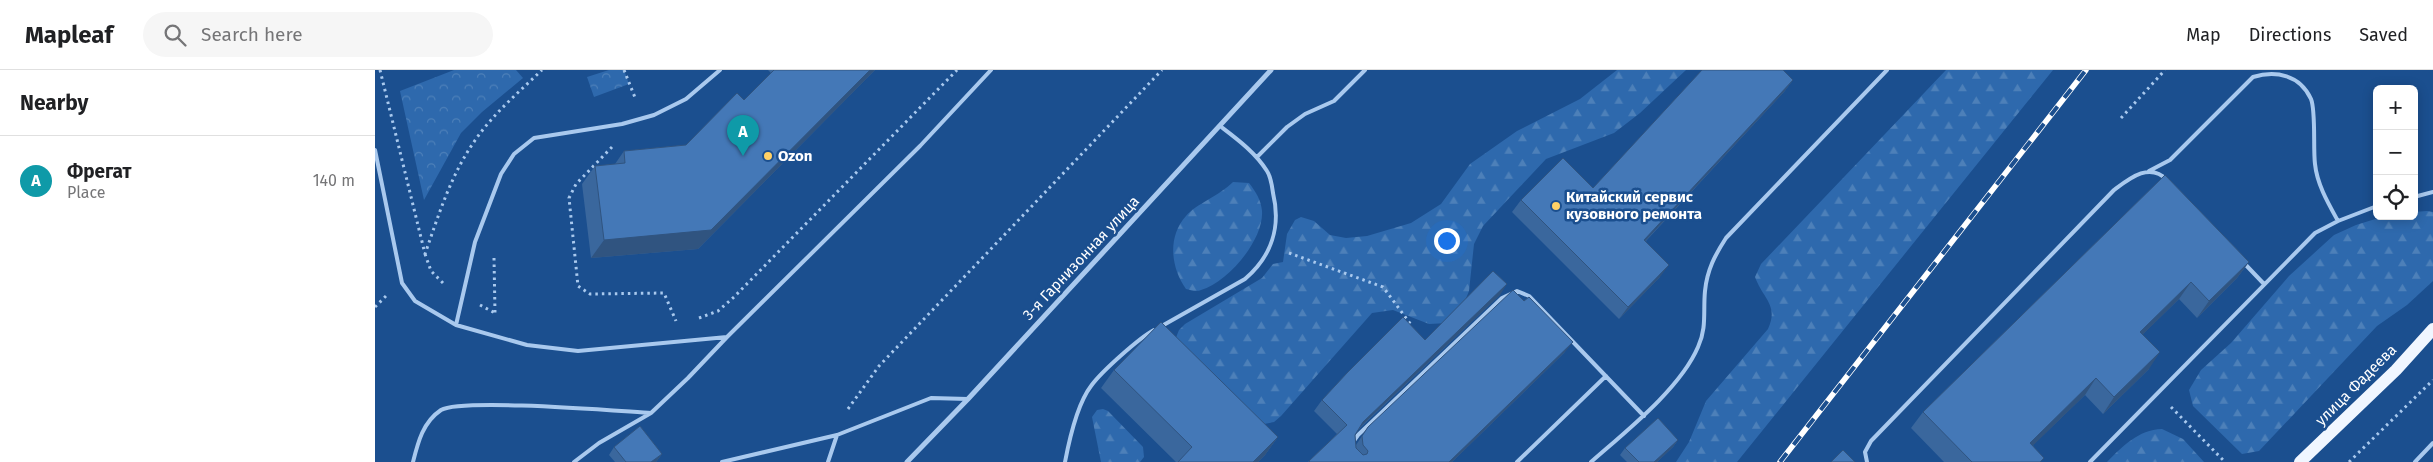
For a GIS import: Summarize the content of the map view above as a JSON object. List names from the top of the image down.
{
  "streets": {
    "main road": ["улица Фадеева"],
    "street": ["3-я Гарнизонная улица"]
  },
  "places": ["Ozon", "Китайский сервис кузовного ремонта"],
  "page": {
    "header": "Mapleaf",
    "search": "Search here",
    "nav": ["Map", "Directions", "Saved"],
    "heading": "Nearby",
    "map_buttons": ["+", "−"],
    "pins": "A",
    "list": [
      {
        "mark": "A",
        "name": "Фрегат",
        "note": "Place",
        "value": "140 m"
      }
    ]
  }
}
